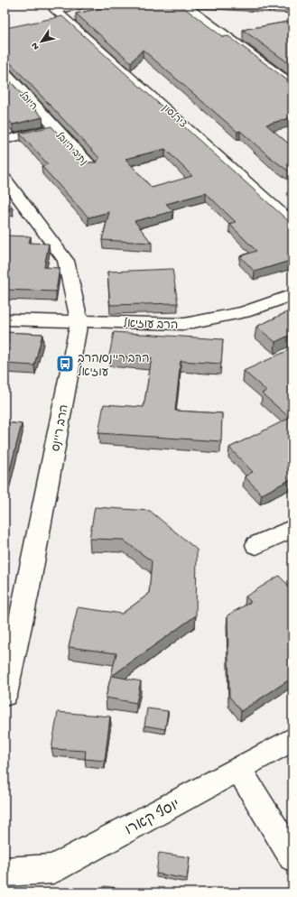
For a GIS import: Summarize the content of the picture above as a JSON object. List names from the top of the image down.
{
  "streets": {
    "street": [
      "היובל",
      "צירלסון",
      "נתיב היובל",
      "הרב עוזיאל",
      "הרב ריינס",
      "יוסף קארו"
    ]
  },
  "crossings": [
    ["היובל", "נתיב היובל"],
    ["הרב עוזיאל", "הרב ריינס"]
  ],
  "places": {
    "bus stop": ["הרב ריינס/הרב עוזיאל"]
  },
  "north": "bottom left"
}
